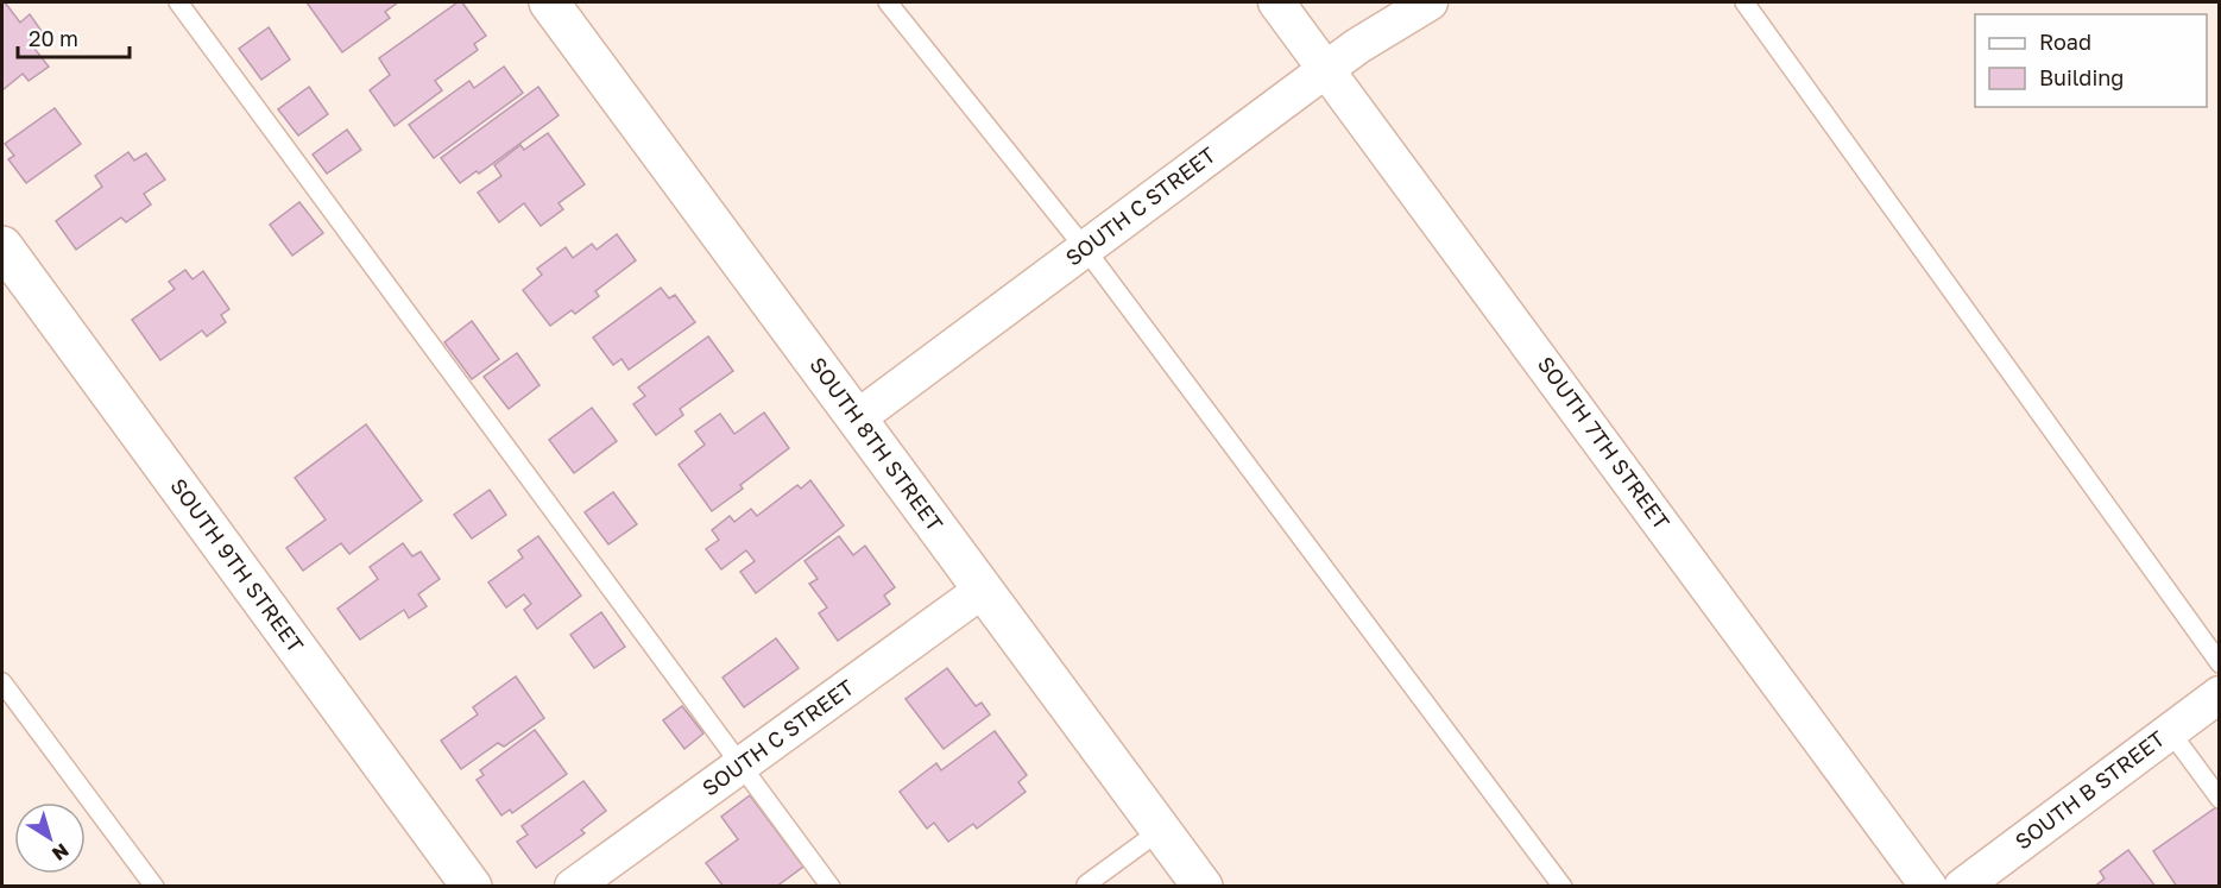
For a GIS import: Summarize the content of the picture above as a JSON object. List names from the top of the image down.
{
  "streets": {
    "highway": ["SOUTH 8TH STREET", "SOUTH 9TH STREET"],
    "street": ["SOUTH C STREET", "SOUTH 7TH STREET", "SOUTH B STREET"]
  },
  "crossings": [
    ["SOUTH C STREET", "SOUTH 7TH STREET"],
    ["SOUTH C STREET", "SOUTH 8TH STREET"]
  ],
  "legend": ["Road", "Building"],
  "scale_bar": "20 m",
  "north": "bottom right"
}
